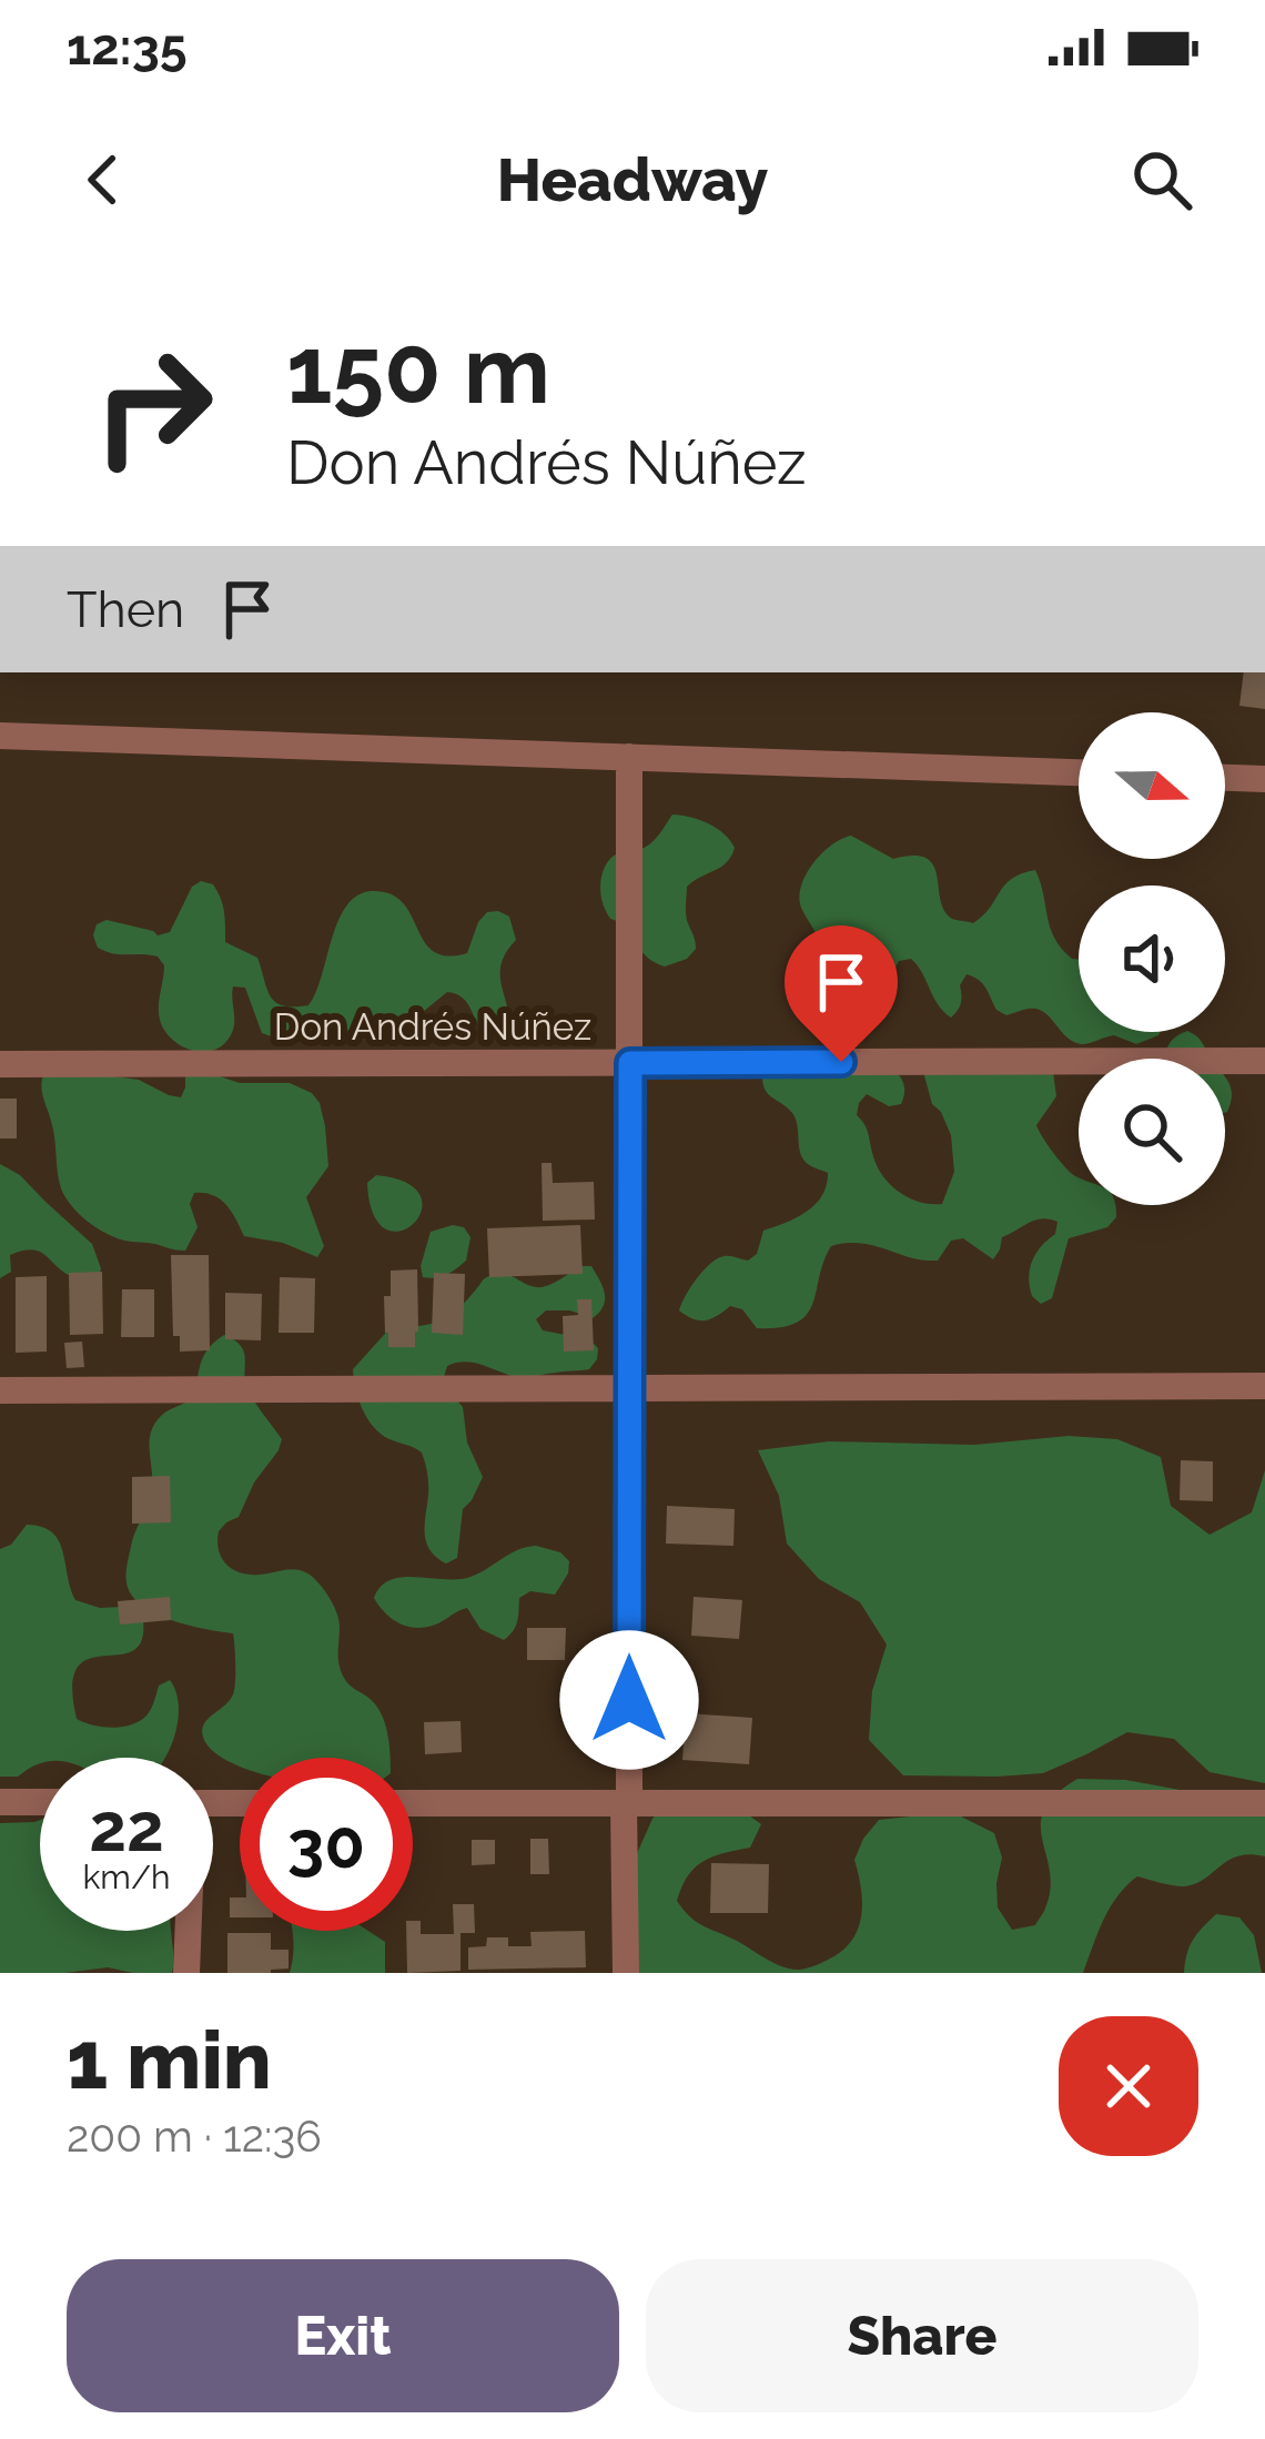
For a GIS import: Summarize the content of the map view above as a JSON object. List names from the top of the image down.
{
  "streets": {
    "street": ["Don Andrés Núñez"]
  },
  "north": "right",
  "page": {
    "status": "12:35",
    "header": "Headway",
    "turn": ["150 m", "Don Andrés Núñez"],
    "then": "Then",
    "speed": "22 km/h",
    "limit": "30",
    "heading": ["1 min", "200 m · 12:36"],
    "buttons": ["Exit", "Share"]
  }
}
